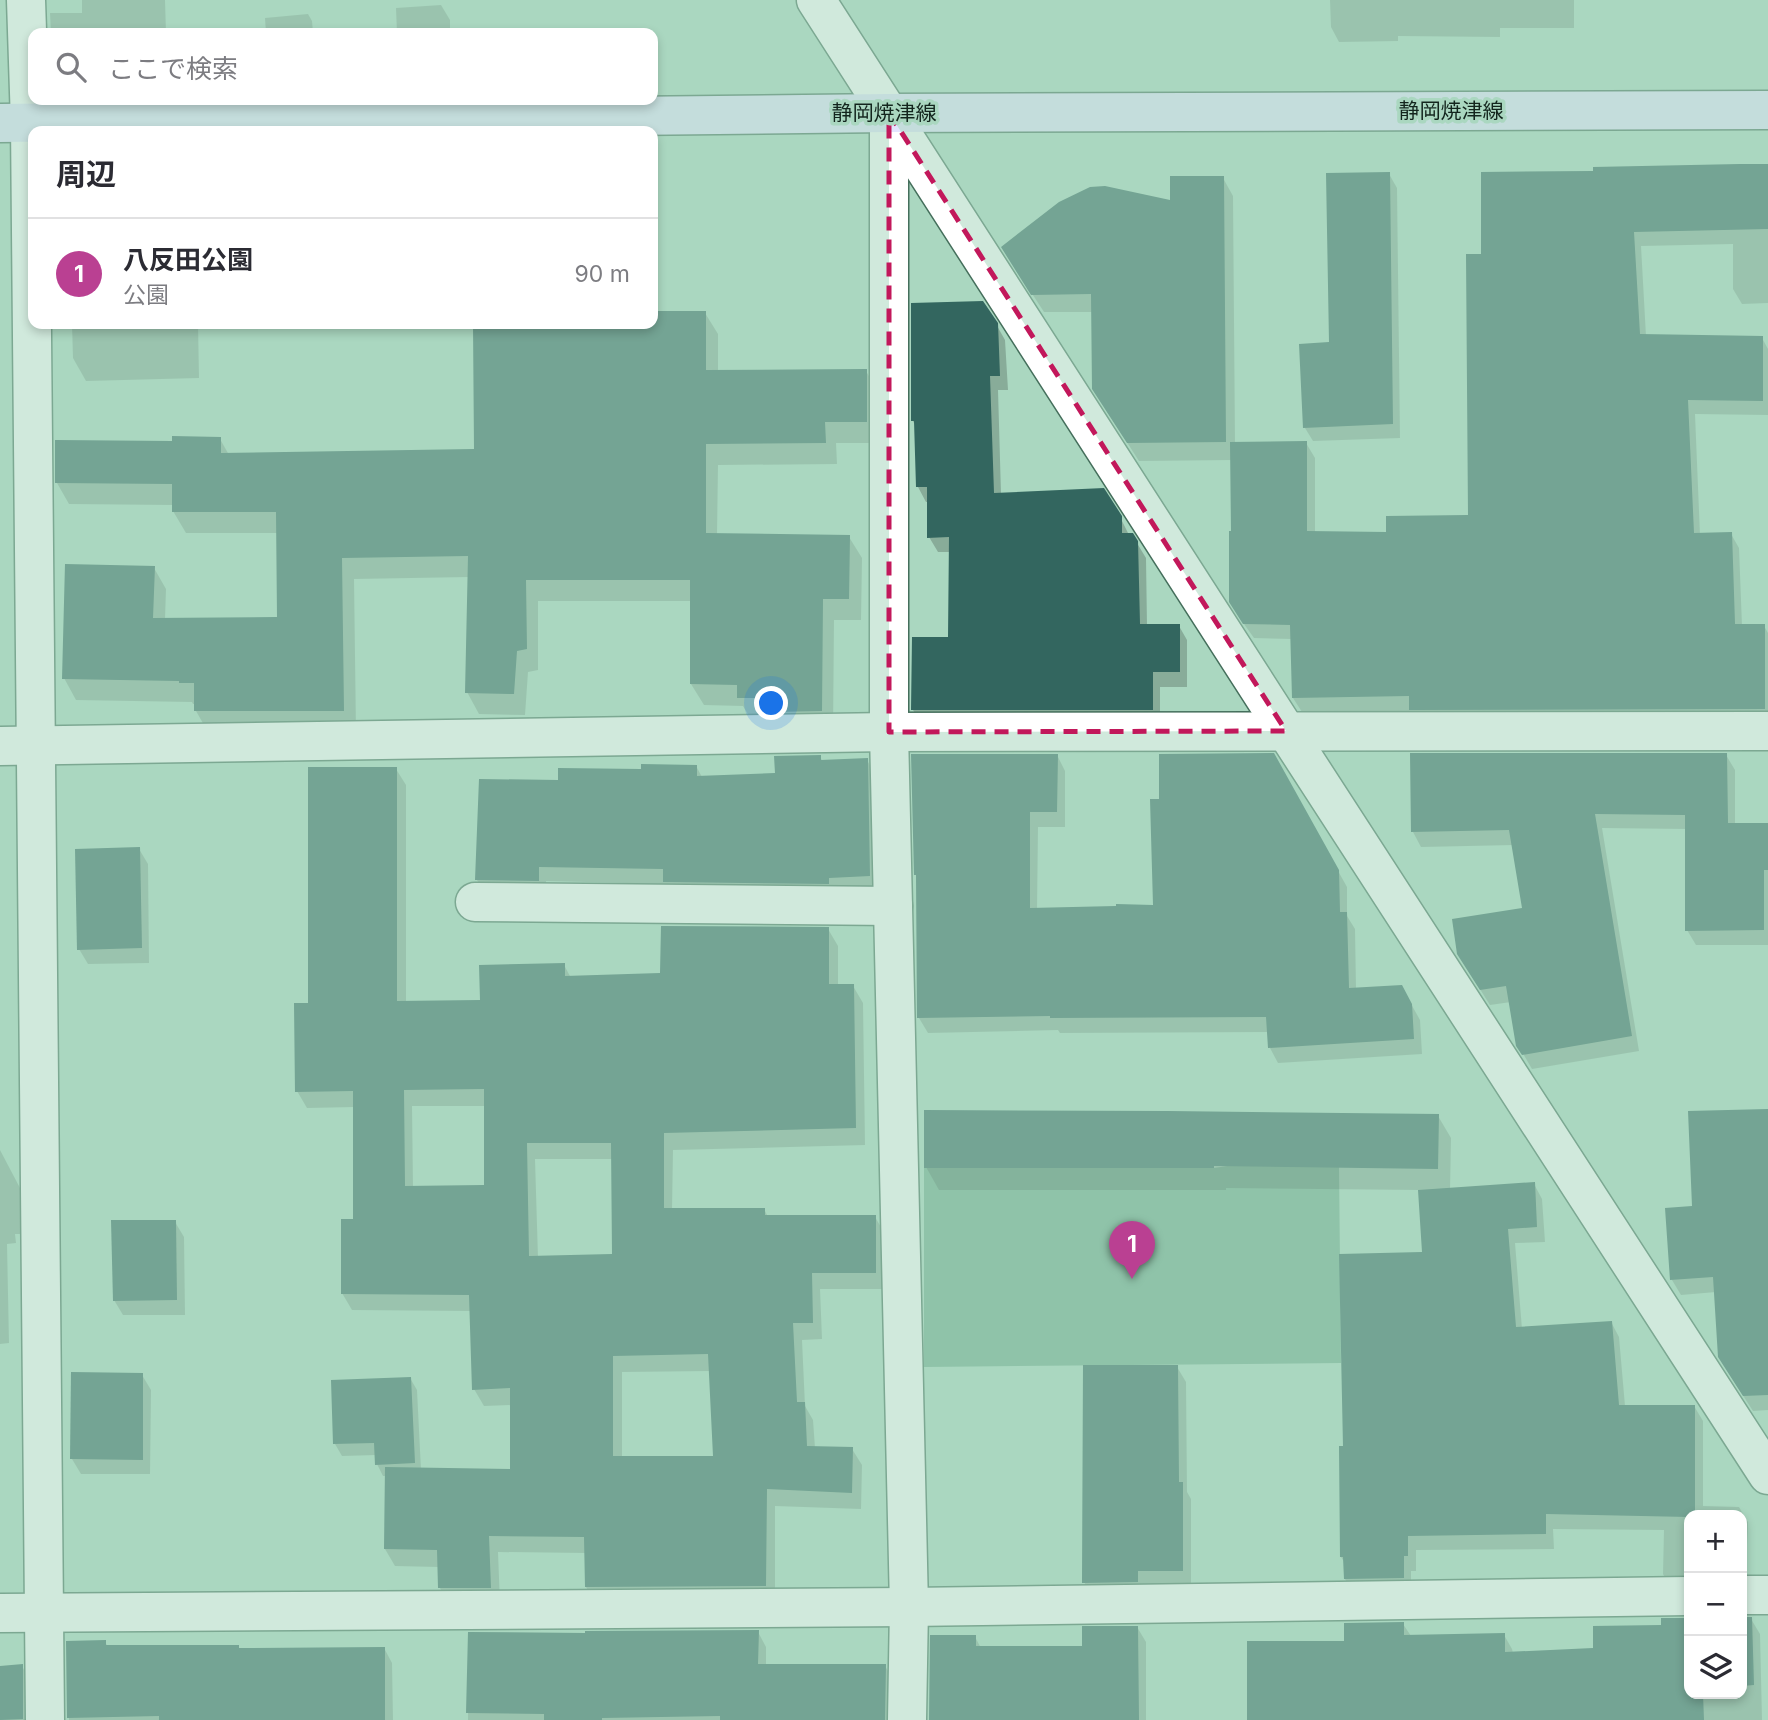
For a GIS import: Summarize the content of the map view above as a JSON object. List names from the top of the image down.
{
  "streets": {
    "main road": ["静岡焼津線"]
  },
  "page": {
    "search": "ここで検索",
    "heading": "周辺",
    "list": [
      {
        "mark": "1",
        "name": "八反田公園",
        "note": "公園",
        "value": "90 m"
      }
    ],
    "pins": "1",
    "map_buttons": ["+", "−"]
  }
}
